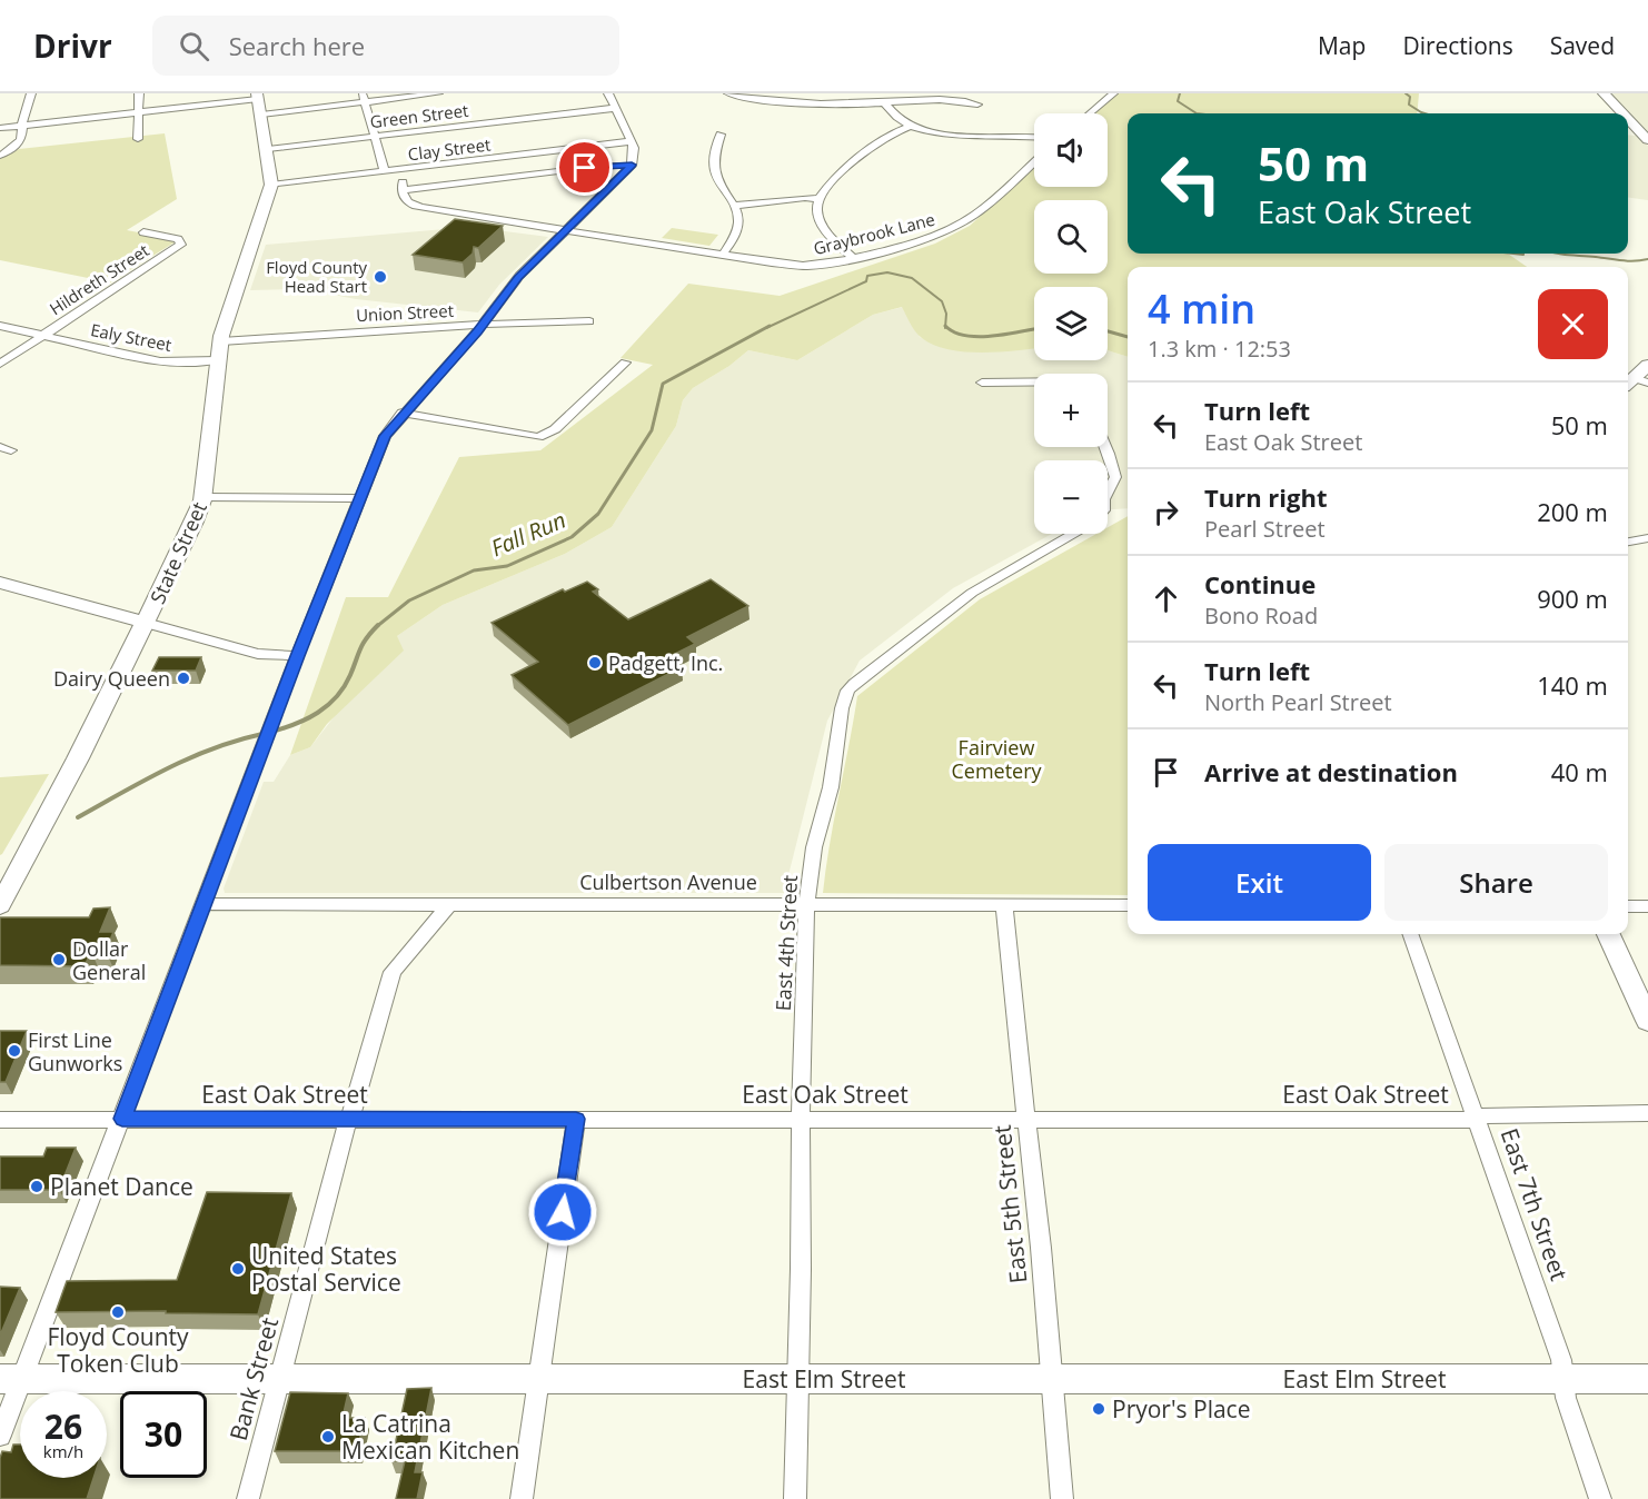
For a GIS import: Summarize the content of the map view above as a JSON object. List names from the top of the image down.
{
  "streets": {
    "main road": ["State Street", "East Elm Street"],
    "street": [
      "Green Street",
      "Clay Street",
      "Graybrook Lane",
      "Hildreth Street",
      "Union Street",
      "Ealy Street",
      "Culbertson Avenue",
      "East 4th Street",
      "East Oak Street",
      "East 5th Street",
      "East 7th Street",
      "Bank Street"
    ]
  },
  "crossings": [
    ["Green Street", "State Street"],
    ["Clay Street", "State Street"],
    ["Hildreth Street", "Ealy Street"],
    ["Union Street", "State Street"],
    ["Ealy Street", "State Street"],
    ["Culbertson Avenue", "East 4th Street"],
    ["Culbertson Avenue", "East 5th Street"],
    ["Culbertson Avenue", "Bank Street"],
    ["East 4th Street", "East Oak Street"],
    ["East 4th Street", "East Elm Street"],
    ["East Oak Street", "East 5th Street"],
    ["East Oak Street", "East 7th Street"],
    ["East Oak Street", "Bank Street"],
    ["East 5th Street", "East Elm Street"],
    ["East 7th Street", "East Elm Street"],
    ["Bank Street", "East Elm Street"]
  ],
  "water": ["Fall Run"],
  "parks": ["Fairview Cemetery"],
  "places": [
    "Floyd County Head Start",
    "Padgett, Inc.",
    "Dairy Queen",
    "Dollar General",
    "First Line Gunworks",
    "Planet Dance",
    "United States Postal Service",
    "Floyd County Token Club",
    "Pryor's Place",
    "La Catrina Mexican Kitchen"
  ],
  "page": {
    "header": "Drivr",
    "search": "Search here",
    "nav": ["Map", "Directions", "Saved"],
    "map_buttons": ["+", "−"],
    "turn": ["50 m", "East Oak Street"],
    "heading": ["4 min", "1.3 km · 12:53"],
    "list": [
      {
        "name": "Turn left",
        "note": "East Oak Street",
        "value": "50 m"
      },
      {
        "name": "Turn right",
        "note": "Pearl Street",
        "value": "200 m"
      },
      {
        "name": "Continue",
        "note": "Bono Road",
        "value": "900 m"
      },
      {
        "name": "Turn left",
        "note": "North Pearl Street",
        "value": "140 m"
      },
      {
        "name": "Arrive at destination",
        "value": "40 m"
      }
    ],
    "buttons": ["Exit", "Share"],
    "speed": "26 km/h",
    "limit": "30"
  }
}
